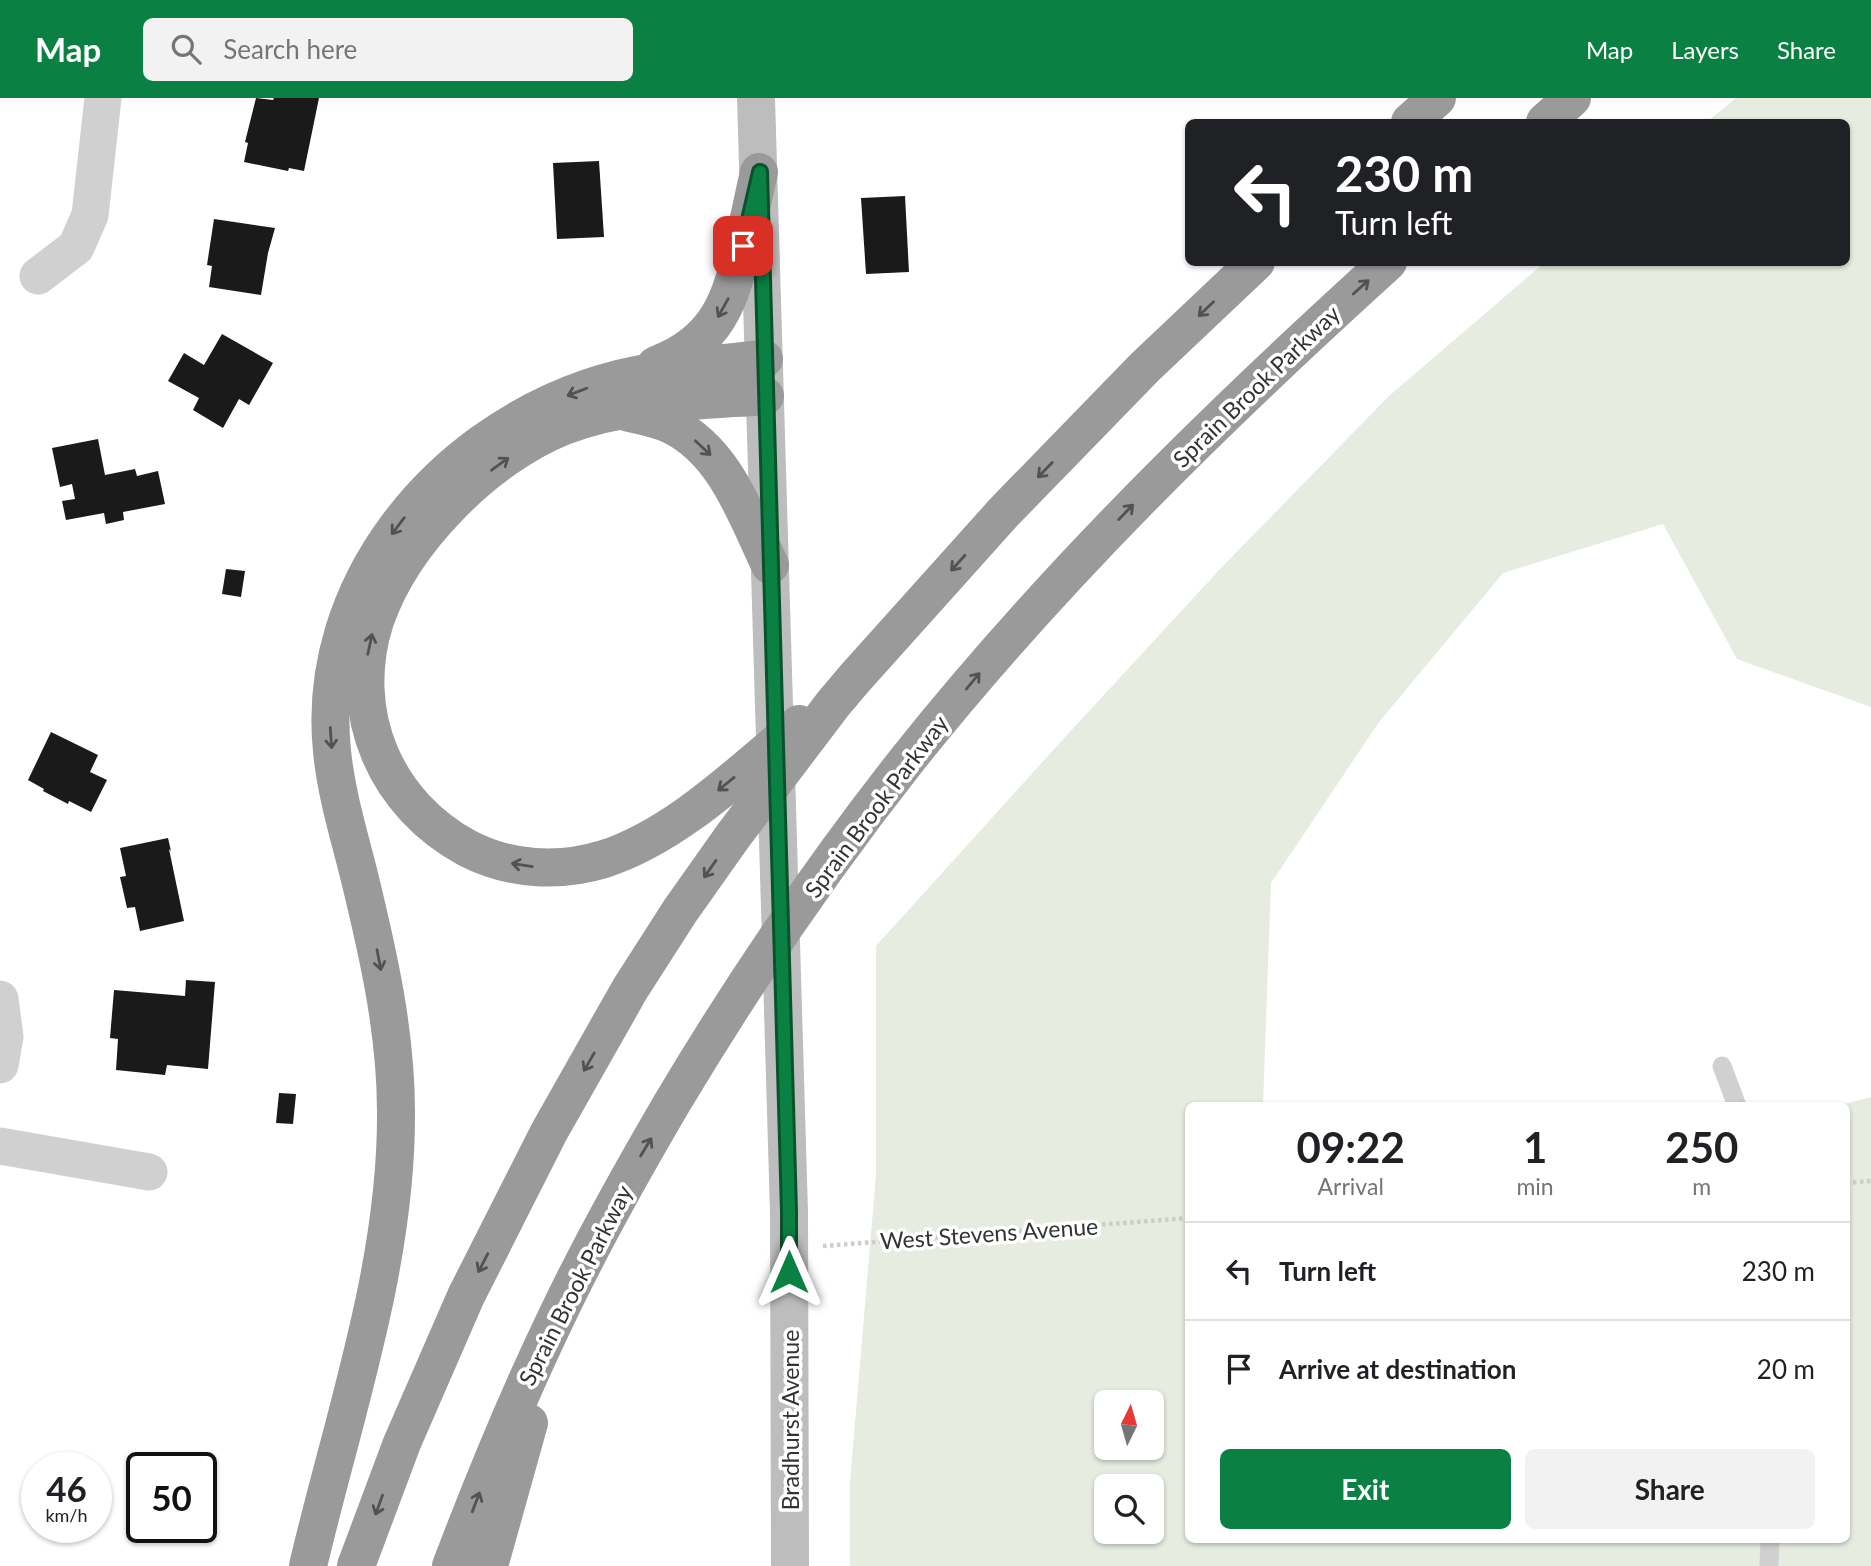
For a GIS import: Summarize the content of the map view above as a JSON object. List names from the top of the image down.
{
  "streets": {
    "highway": ["Sprain Brook Parkway"],
    "main road": ["Bradhurst Avenue"],
    "path": ["West Stevens Avenue"]
  },
  "crossings": [
    ["West Stevens Avenue", "Bradhurst Avenue"]
  ],
  "north": "top",
  "page": {
    "header": "Map",
    "search": "Search here",
    "nav": ["Map", "Layers", "Share"],
    "turn": ["230 m", "Turn left"],
    "eta": [
      "09:22",
      "Arrival",
      "1",
      "min",
      "250",
      "m"
    ],
    "list": [
      {
        "name": "Turn left",
        "value": "230 m"
      },
      {
        "name": "Arrive at destination",
        "value": "20 m"
      }
    ],
    "buttons": ["Exit", "Share"],
    "speed": "46 km/h",
    "limit": "50"
  }
}
